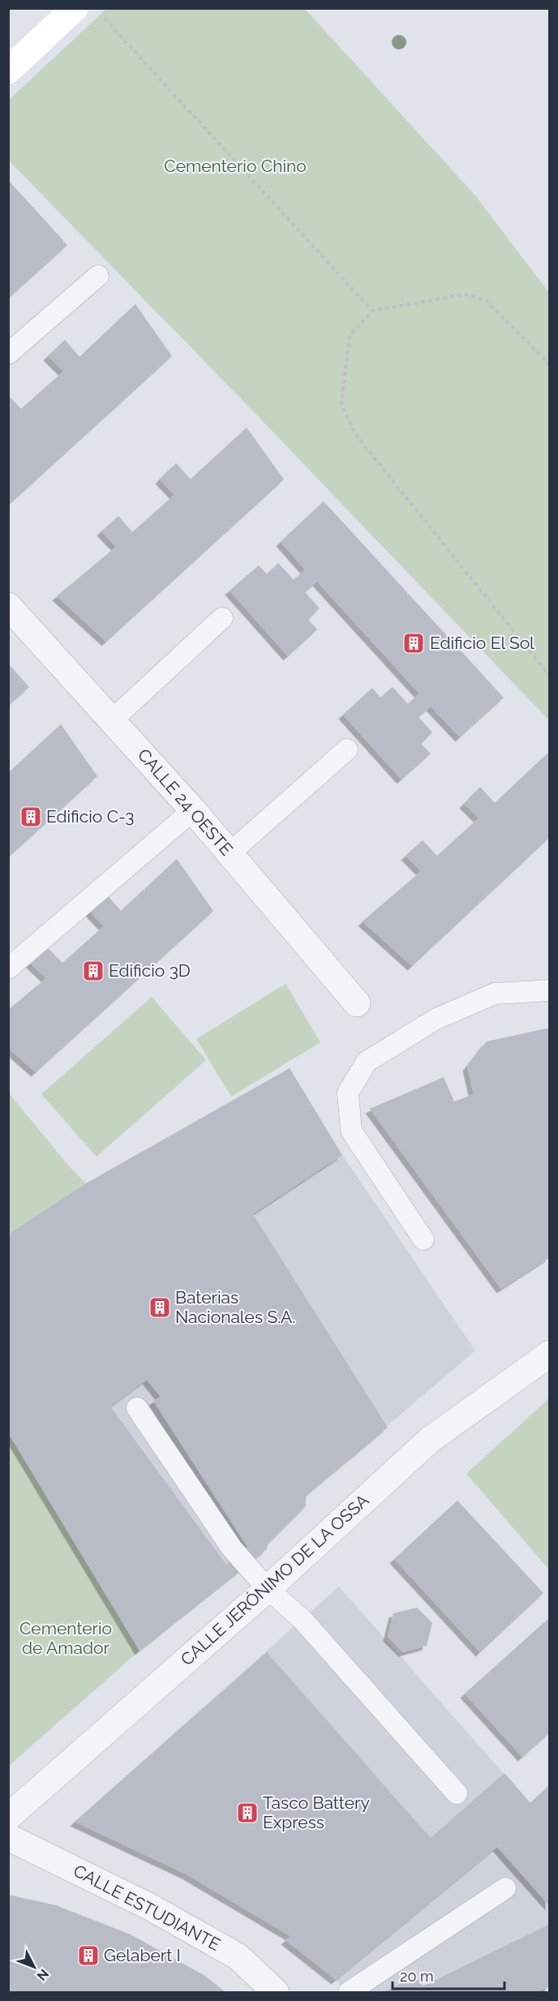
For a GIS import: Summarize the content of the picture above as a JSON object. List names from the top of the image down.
{
  "streets": {
    "street": ["CALLE 24 OESTE", "CALLE JERÓNIMO DE LA OSSA", "CALLE ESTUDIANTE"]
  },
  "parks": ["Cementerio Chino", "Cementerio de Amador"],
  "places": {
    "building": [
      "Edificio El Sol",
      "Edificio C-3",
      "Edificio 3D",
      "Baterias Nacionales S.A.",
      "Tasco Battery Express",
      "Gelabert I"
    ]
  },
  "scale_bar": "20 m",
  "north": "bottom right"
}
